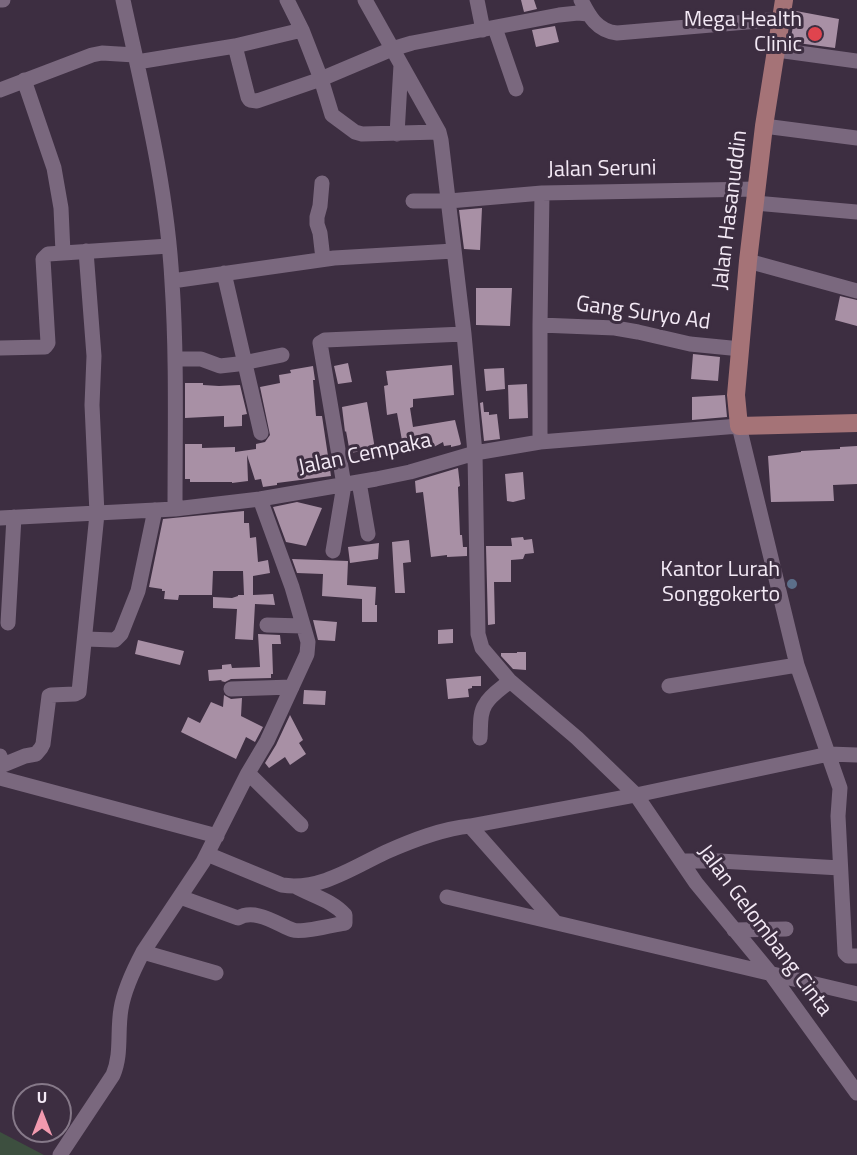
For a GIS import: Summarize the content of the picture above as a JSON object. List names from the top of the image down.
{
  "streets": {
    "main road": ["Jalan Hasanuddin"],
    "street": [
      "Jalan Seruni",
      "Gang Suryo Ad",
      "Jalan Cempaka",
      "Jalan Gelombang Cinta"
    ]
  },
  "crossings": [
    ["Jalan Seruni", "Jalan Hasanuddin"],
    ["Jalan Seruni", "Jalan Gelombang Cinta"],
    ["Jalan Hasanuddin", "Gang Suryo Ad"],
    ["Jalan Hasanuddin", "Jalan Cempaka"],
    ["Jalan Cempaka", "Jalan Gelombang Cinta"]
  ],
  "places": ["Mega Health Clinic", "Kantor Lurah Songgokerto"],
  "north": "top"
}
